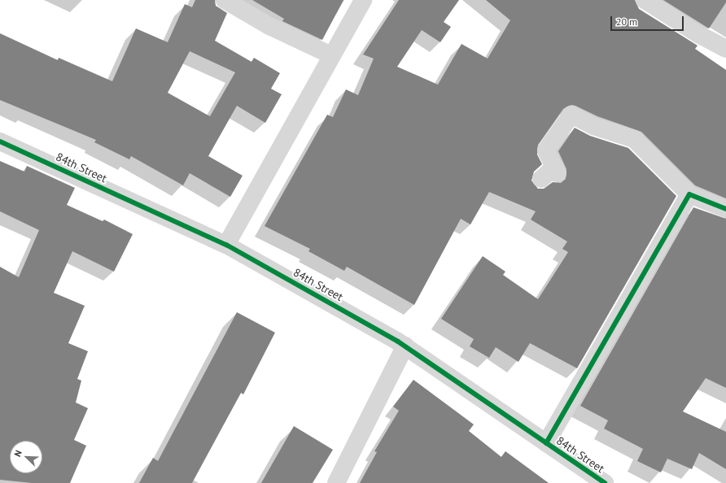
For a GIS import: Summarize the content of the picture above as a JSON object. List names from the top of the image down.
{
  "streets": {
    "street": ["84th Street"]
  },
  "scale_bar": "20 m",
  "north": "top left"
}
